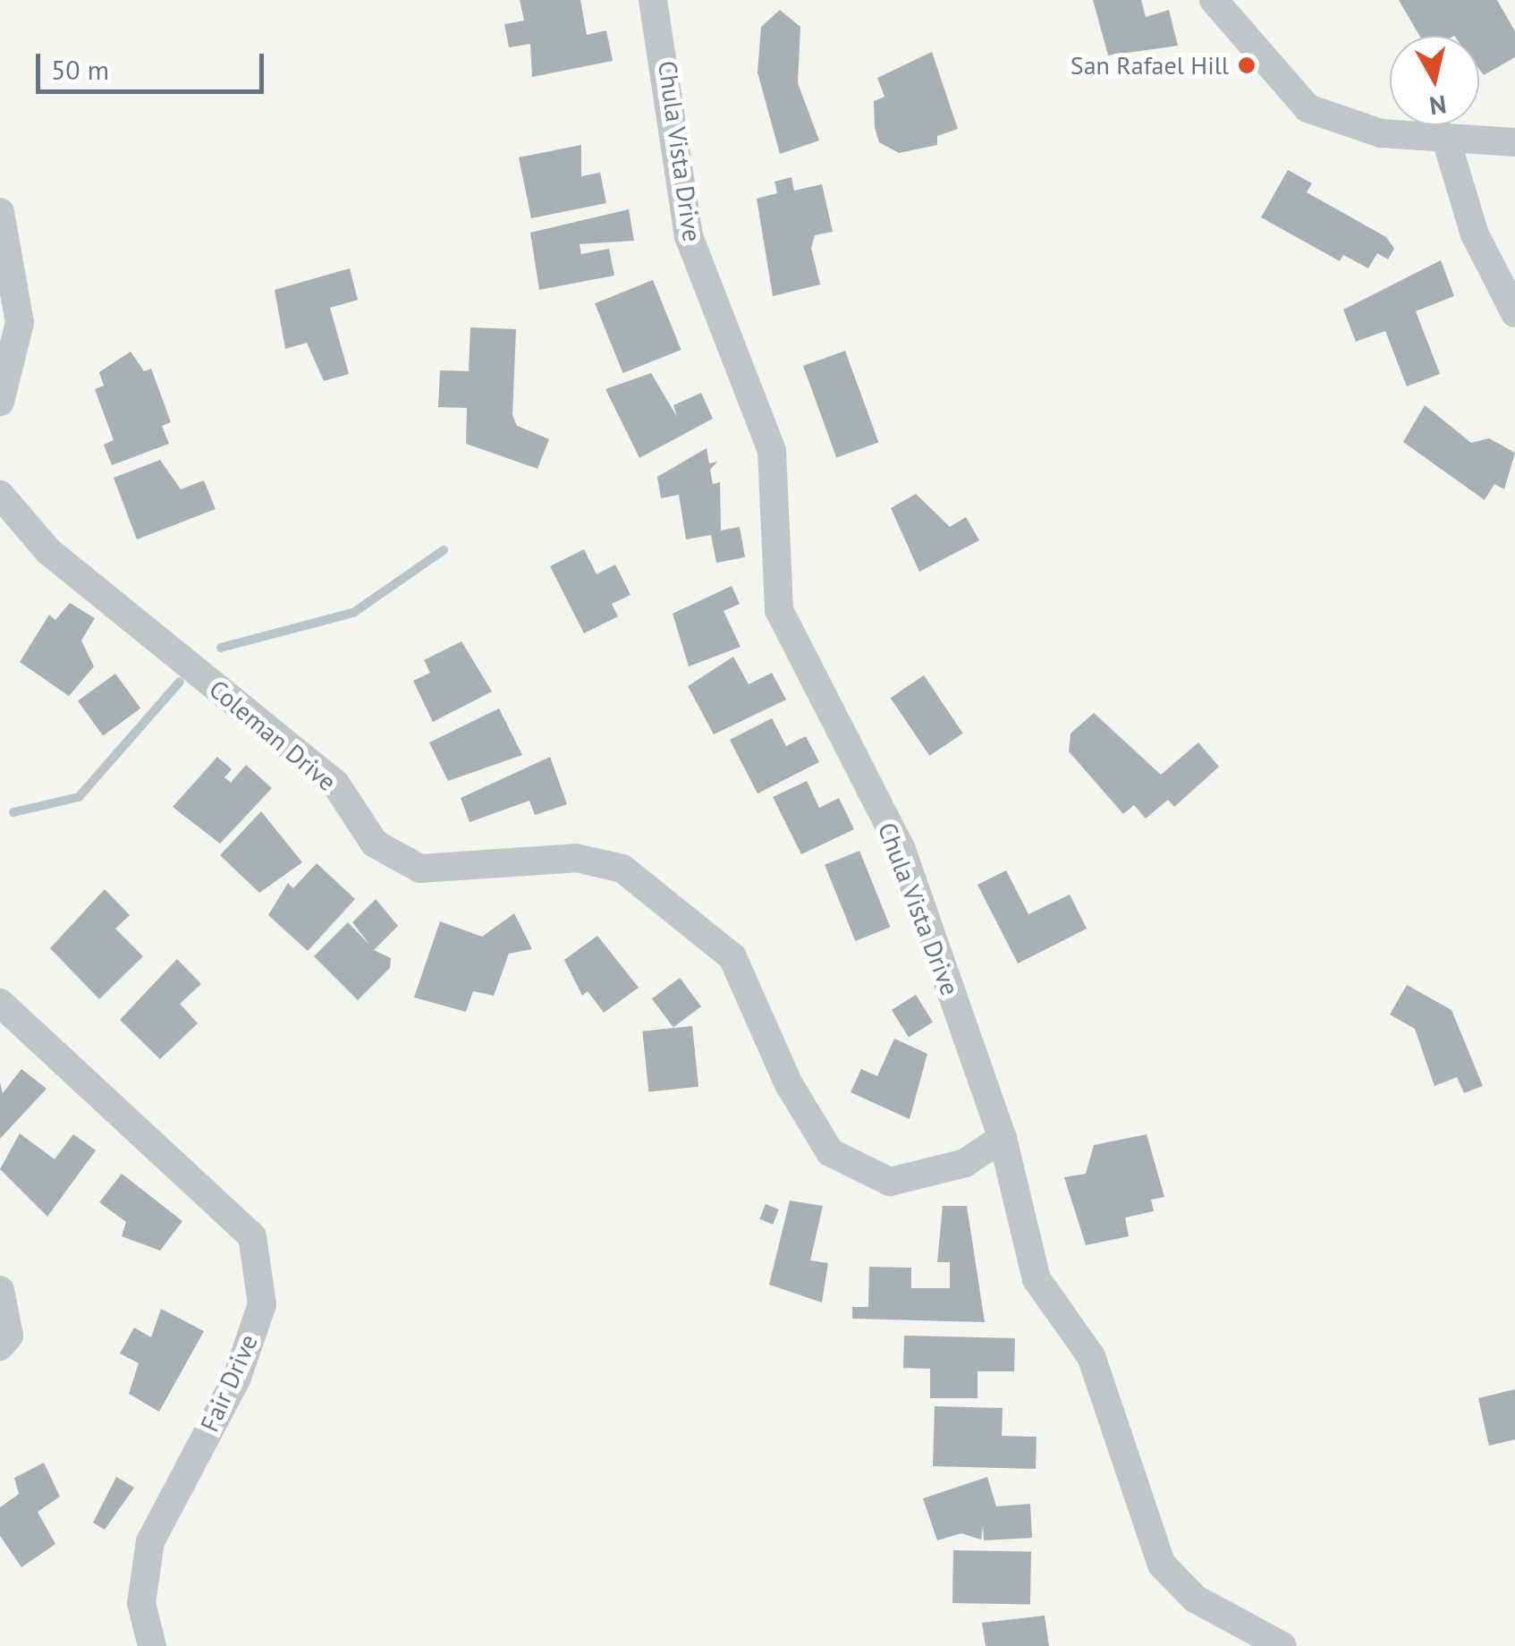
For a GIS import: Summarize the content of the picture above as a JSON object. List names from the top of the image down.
{
  "streets": {
    "street": ["Chula Vista Drive", "Coleman Drive", "Fair Drive"]
  },
  "crossings": [
    ["Chula Vista Drive", "Coleman Drive"]
  ],
  "places": ["San Rafael Hill"],
  "scale_bar": "50 m",
  "north": "bottom"
}
